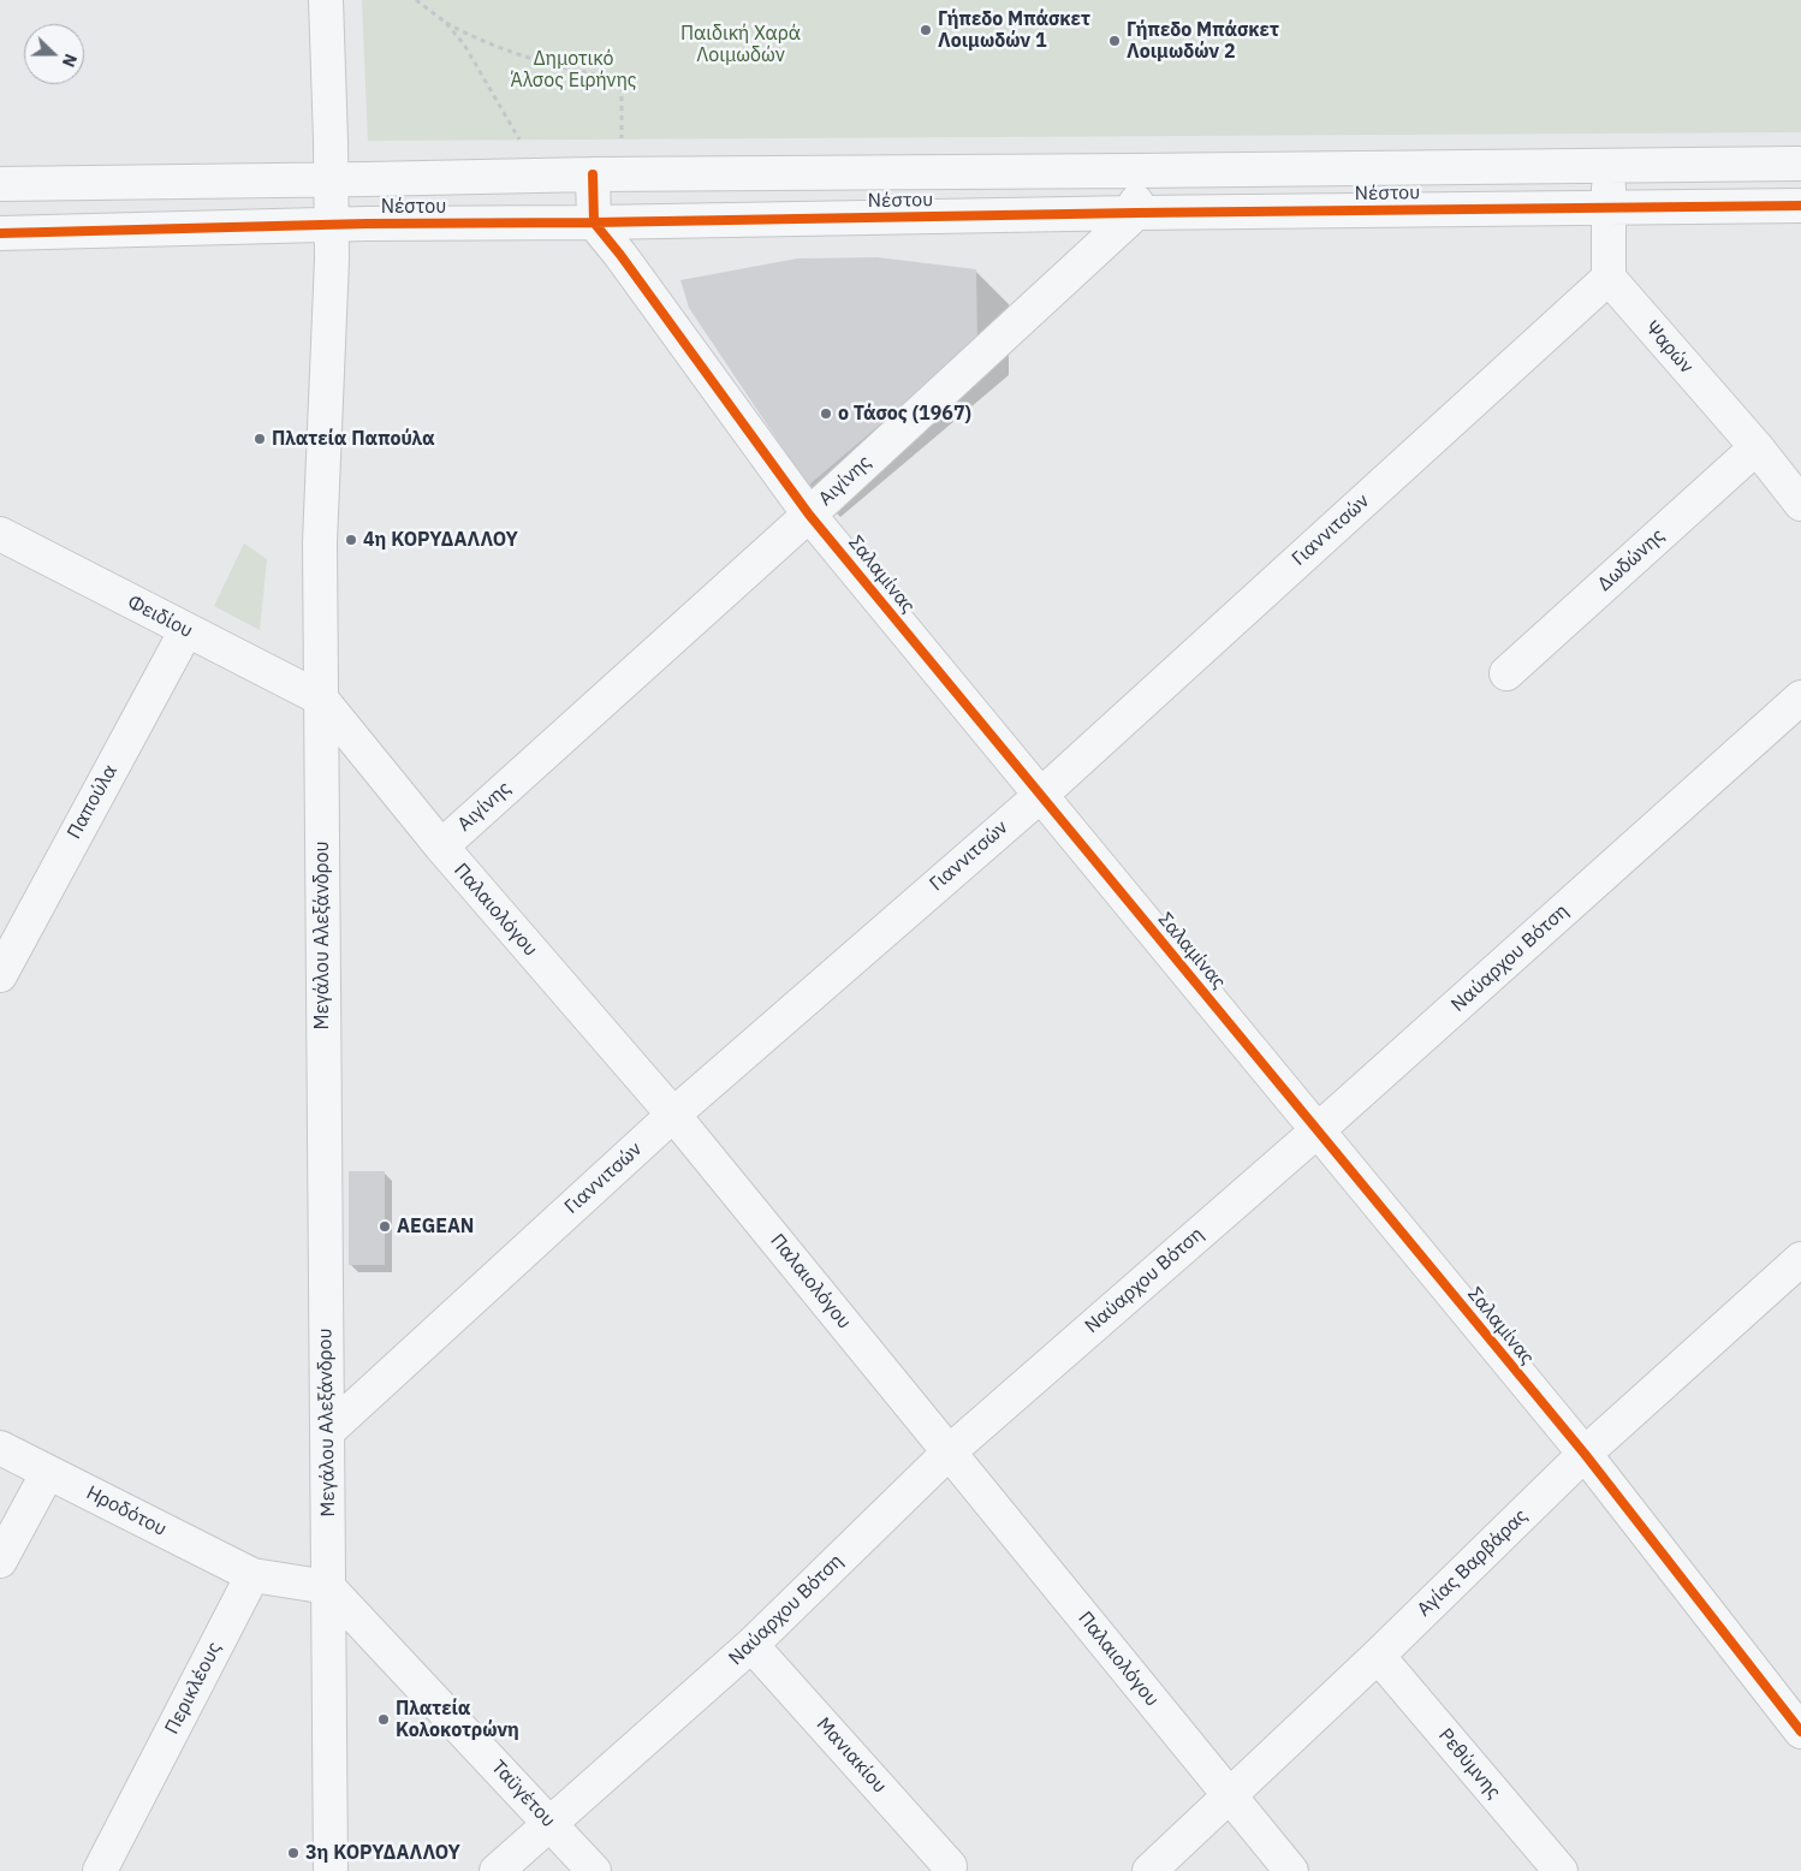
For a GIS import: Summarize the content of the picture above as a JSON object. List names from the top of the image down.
{
  "streets": {
    "street": [
      "Νέστου",
      "Ψαρών",
      "Αιγίνης",
      "Γιαννιτσών",
      "Δωδώνης",
      "Σαλαμίνας",
      "Φειδίου",
      "Παπούλα",
      "Παλαιολόγου",
      "Μεγάλου Αλεξάνδρου",
      "Ναύαρχου Βότση",
      "Ηροδότου",
      "Αγίας Βαρβάρας",
      "Περικλέους",
      "Μανιακίου",
      "Ρεθύμνης",
      "Ταϋγέτου"
    ]
  },
  "crossings": [
    ["Νέστου", "Αιγίνης"],
    ["Νέστου", "Σαλαμίνας"],
    ["Νέστου", "Μεγάλου Αλεξάνδρου"],
    ["Ψαρών", "Γιαννιτσών"],
    ["Ψαρών", "Δωδώνης"],
    ["Αιγίνης", "Σαλαμίνας"],
    ["Αιγίνης", "Παλαιολόγου"],
    ["Γιαννιτσών", "Σαλαμίνας"],
    ["Γιαννιτσών", "Παλαιολόγου"],
    ["Γιαννιτσών", "Μεγάλου Αλεξάνδρου"],
    ["Σαλαμίνας", "Ναύαρχου Βότση"],
    ["Σαλαμίνας", "Αγίας Βαρβάρας"],
    ["Φειδίου", "Παπούλα"],
    ["Φειδίου", "Παλαιολόγου"],
    ["Φειδίου", "Μεγάλου Αλεξάνδρου"],
    ["Παλαιολόγου", "Μεγάλου Αλεξάνδρου"],
    ["Παλαιολόγου", "Ναύαρχου Βότση"],
    ["Παλαιολόγου", "Αγίας Βαρβάρας"],
    ["Μεγάλου Αλεξάνδρου", "Ταϋγέτου"],
    ["Ναύαρχου Βότση", "Μανιακίου"],
    ["Ναύαρχου Βότση", "Ταϋγέτου"],
    ["Ηροδότου", "Περικλέους"],
    ["Αγίας Βαρβάρας", "Ρεθύμνης"]
  ],
  "parks": ["Παιδική Χαρά Λοιμωδών", "Δημοτικό Άλσος Ειρήνης"],
  "places": [
    "Γήπεδο Μπάσκετ Λοιμωδών 1",
    "Γήπεδο Μπάσκετ Λοιμωδών 2",
    "ο Τάσος (1967)",
    "Πλατεία Παπούλα",
    "4η ΚΟΡΥΔΑΛΛΟΥ",
    "AEGEAN",
    "Πλατεία Κολοκοτρώνη",
    "3η ΚΟΡΥΔΑΛΛΟΥ"
  ],
  "north": "right"
}
